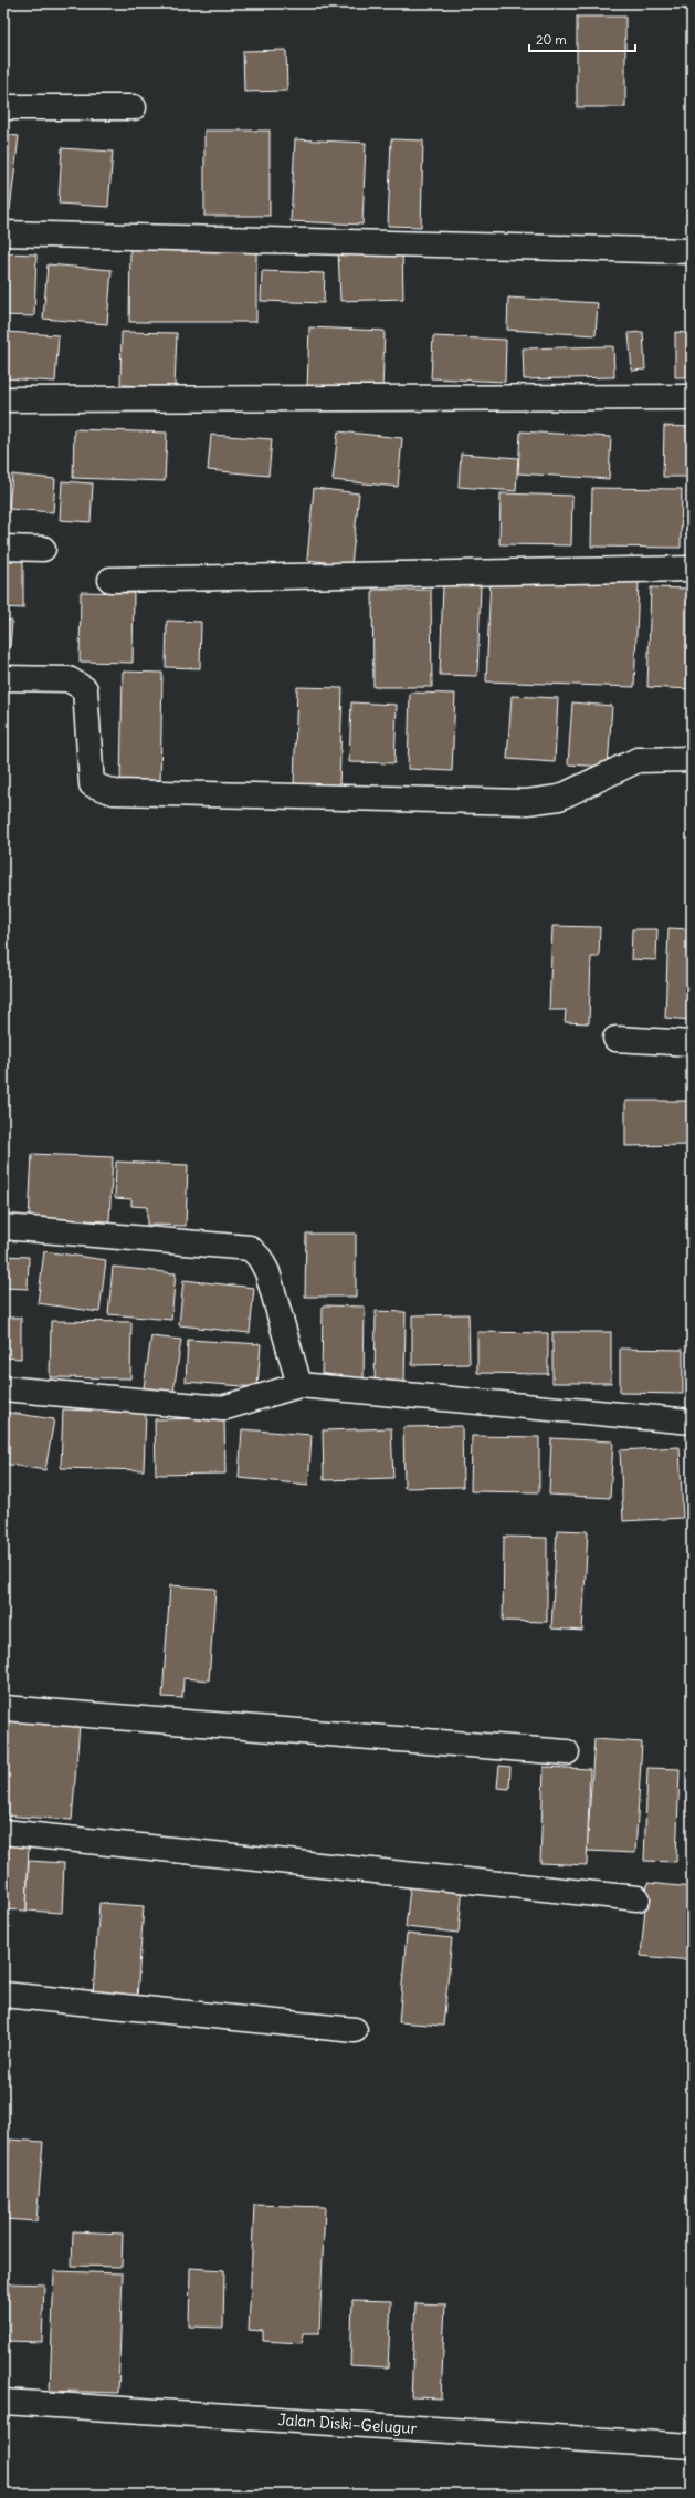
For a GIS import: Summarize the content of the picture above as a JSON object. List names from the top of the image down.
{
  "streets": {
    "street": ["Jalan Diski–Gelugur"]
  },
  "scale_bar": "20 m"
}
